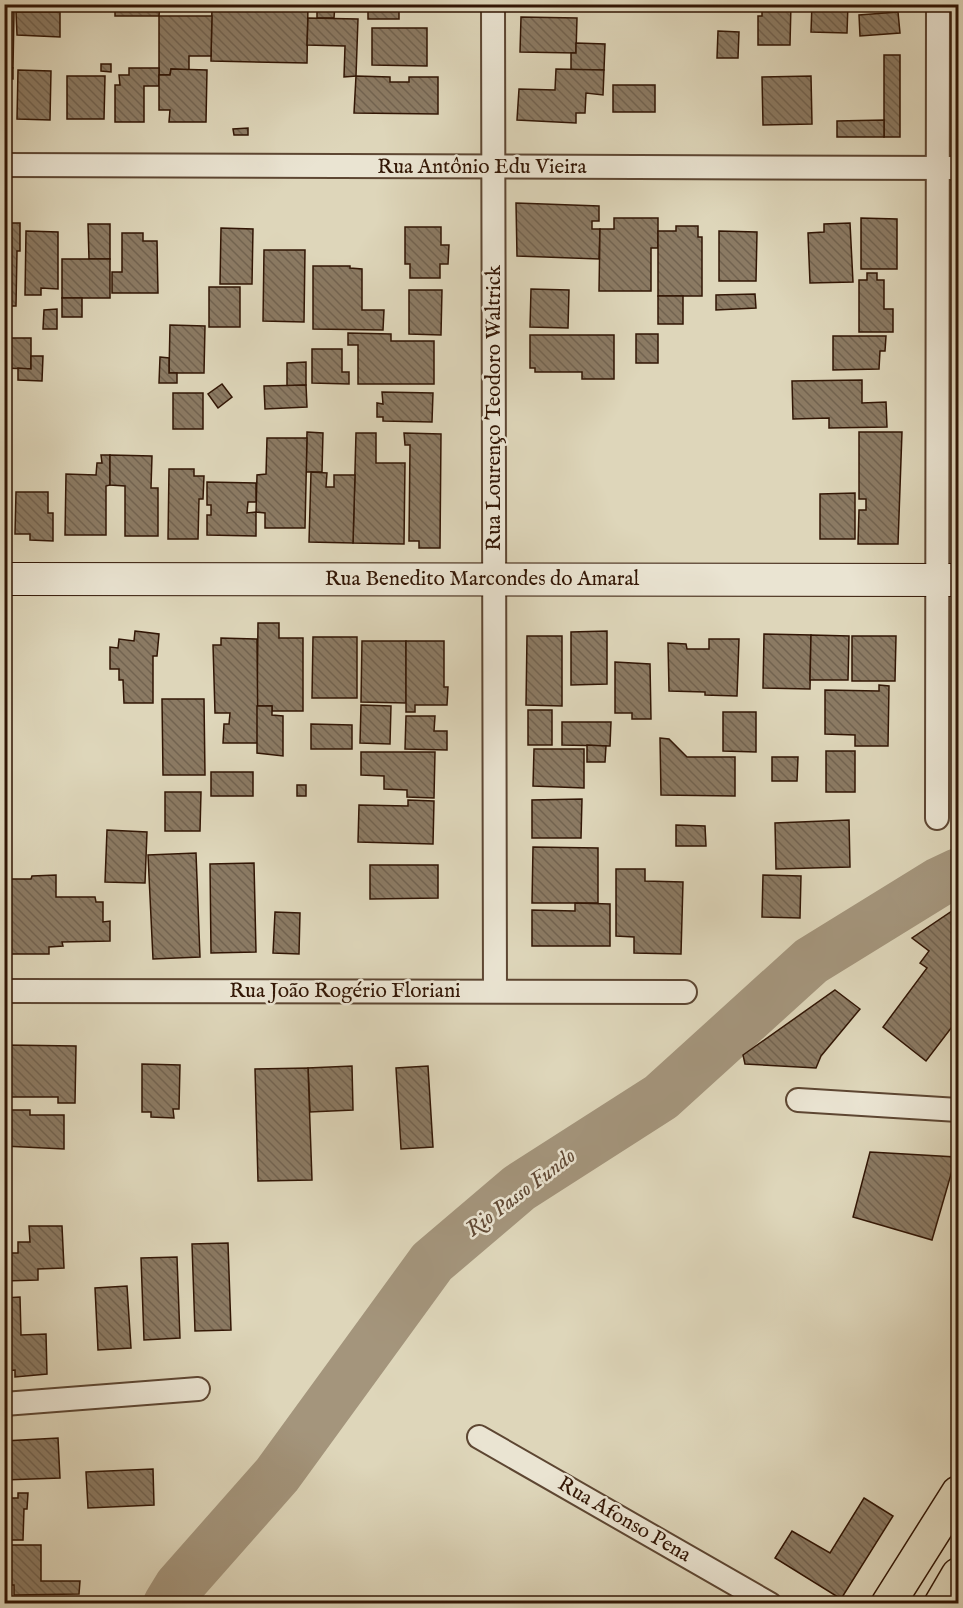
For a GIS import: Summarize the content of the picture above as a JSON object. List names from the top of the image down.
{
  "streets": {
    "main road": ["Rua Benedito Marcondes do Amaral"],
    "street": [
      "Rua Antônio Edu Vieira",
      "Rua Lourenço Teodoro Waltrick",
      "Rua João Rogério Floriani",
      "Rua Afonso Pena"
    ]
  },
  "crossings": [
    ["Rua Antônio Edu Vieira", "Rua Lourenço Teodoro Waltrick"],
    ["Rua Lourenço Teodoro Waltrick", "Rua Benedito Marcondes do Amaral"],
    ["Rua Lourenço Teodoro Waltrick", "Rua João Rogério Floriani"]
  ],
  "water": ["Rio Passo Fundo"]
}
